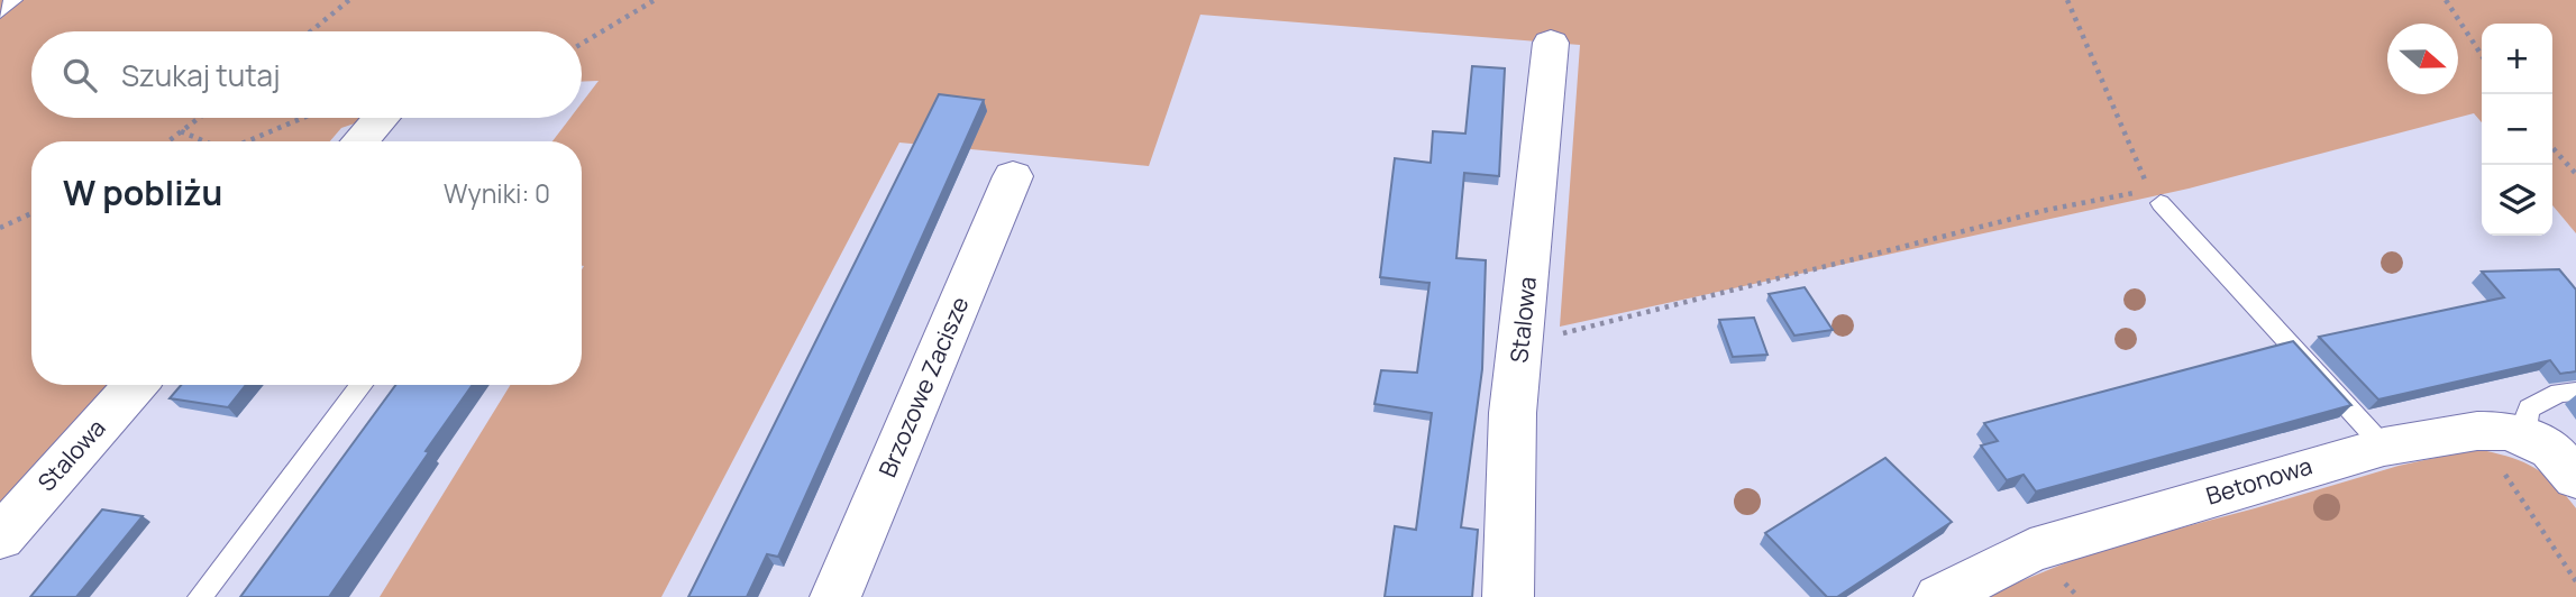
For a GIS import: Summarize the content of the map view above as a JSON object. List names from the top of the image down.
{
  "streets": {
    "street": ["Stalowa", "Brzozowe Zacisze", "Betonowa"]
  },
  "north": "right",
  "page": {
    "map_buttons": ["+", "−"],
    "search": "Szukaj tutaj",
    "heading": ["W pobliżu", "Wyniki: 0"]
  }
}
